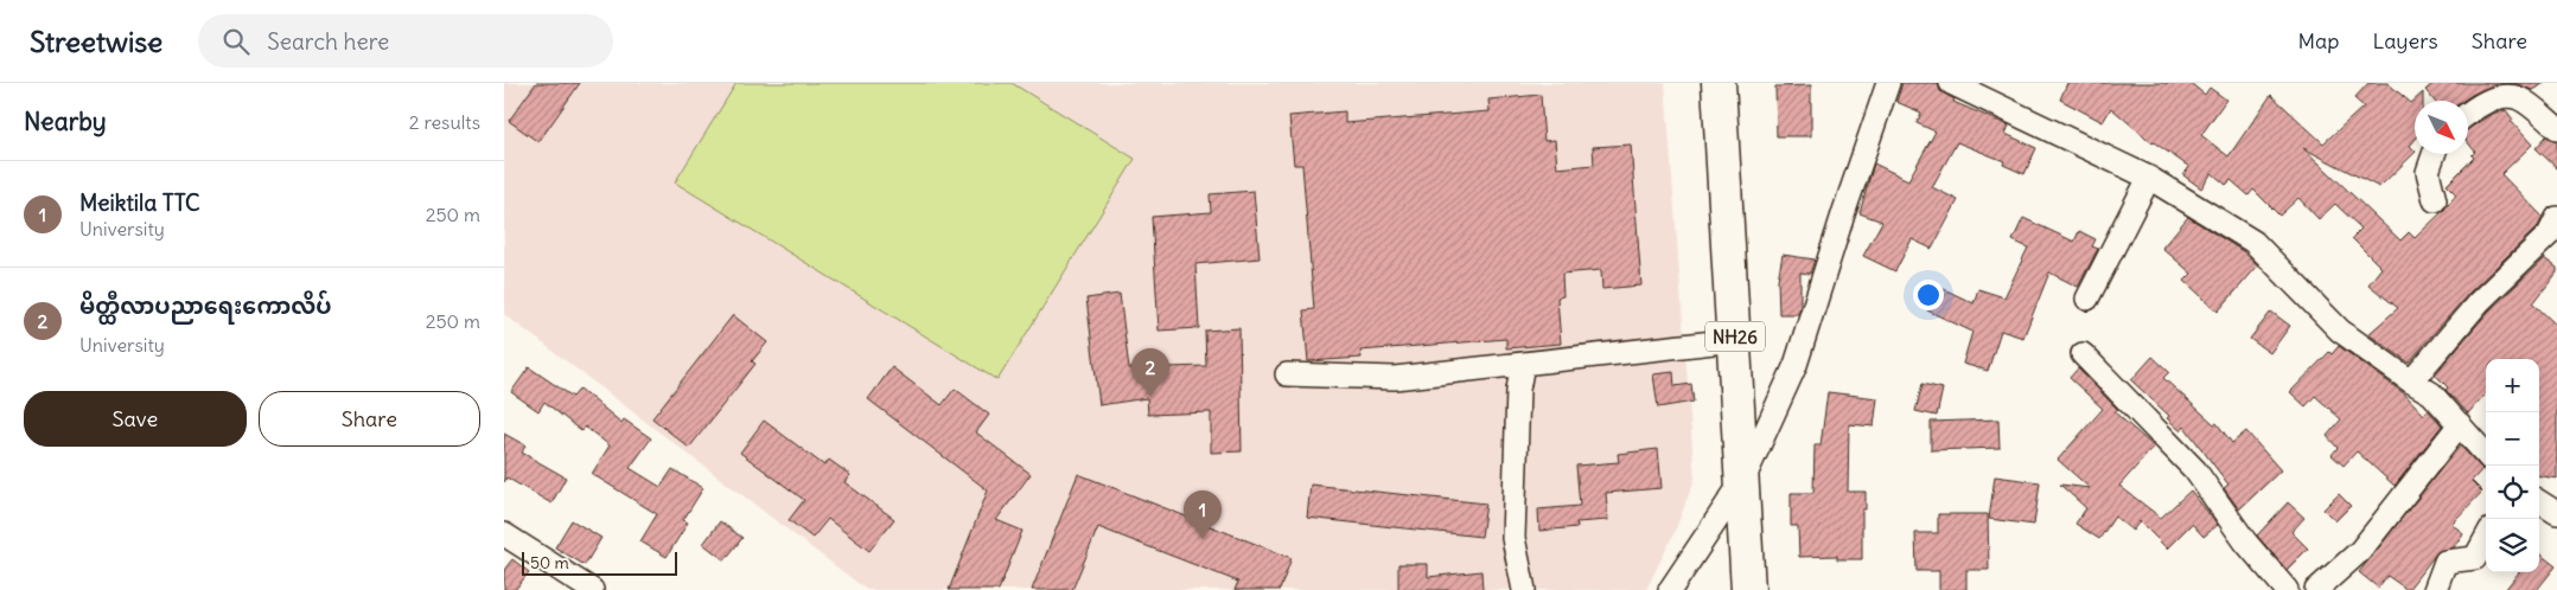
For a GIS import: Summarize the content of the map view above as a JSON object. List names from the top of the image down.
{
  "streets": {
    "highway": ["NH26"]
  },
  "scale_bar": "50 m",
  "north": "bottom right",
  "page": {
    "header": "Streetwise",
    "search": "Search here",
    "nav": ["Map", "Layers", "Share"],
    "heading": ["Nearby", "2 results"],
    "list": [
      {
        "mark": "1",
        "name": "Meiktila TTC",
        "note": "University",
        "value": "250 m"
      },
      {
        "mark": "2",
        "name": "မိတ္ထီလာပညာရေးကောလိပ်",
        "note": "University",
        "value": "250 m"
      }
    ],
    "pins": ["2", "1"],
    "map_buttons": ["+", "−"],
    "buttons": ["Save", "Share"],
    "scale": "50 m"
  }
}
